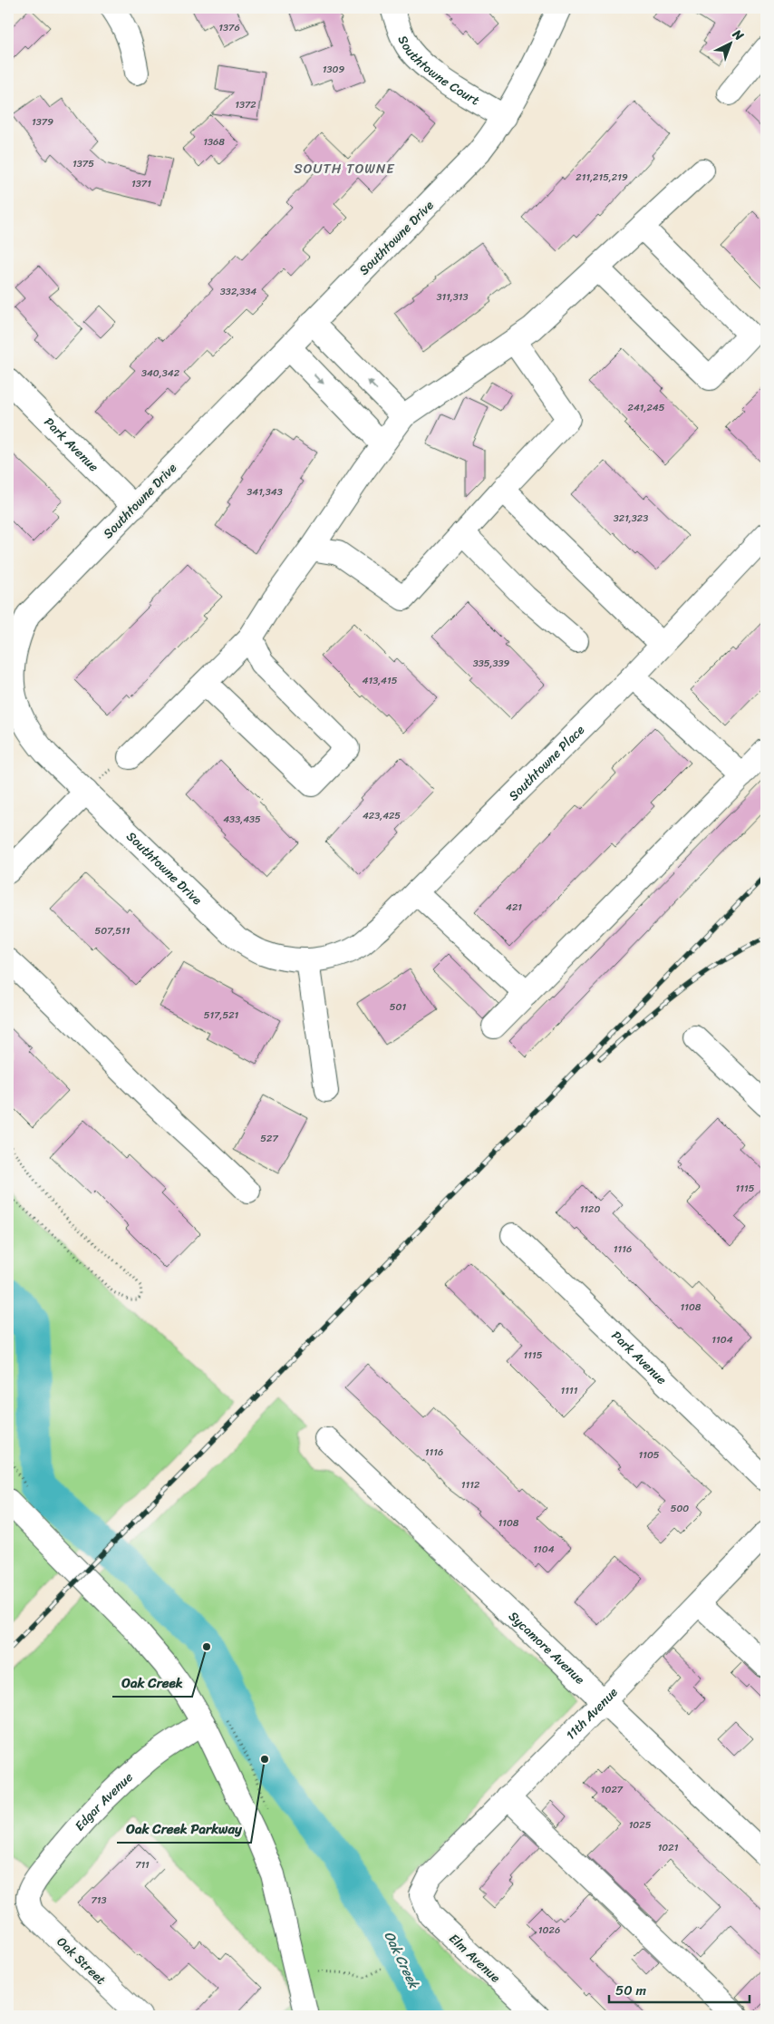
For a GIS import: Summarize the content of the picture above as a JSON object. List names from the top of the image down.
{
  "streets": {
    "street": [
      "Southtowne Court",
      "Southtowne Drive",
      "Park Avenue",
      "Southtowne Place",
      "Sycamore Avenue",
      "11th Avenue",
      "Edgar Avenue",
      "Elm Avenue",
      "Oak Street"
    ]
  },
  "crossings": [
    ["Southtowne Court", "Southtowne Drive"],
    ["Southtowne Drive", "Park Avenue"],
    ["Southtowne Drive", "Southtowne Place"],
    ["Sycamore Avenue", "11th Avenue"],
    ["11th Avenue", "Elm Avenue"],
    ["Edgar Avenue", "Oak Street"]
  ],
  "districts": ["SOUTH TOWNE"],
  "water": ["Oak Creek"],
  "places": ["Oak Creek", "Oak Creek Parkway"],
  "house_numbers": [
    "1376",
    "1309",
    "1372",
    "1379",
    "1368",
    "1375",
    "211,215,219",
    "1371",
    "332,334",
    "311,313",
    "340,342",
    "241,245",
    "341,343",
    "321,323",
    "335,339",
    "413,415",
    "423,425",
    "433,435",
    "421",
    "507,511",
    "501",
    "517,521",
    "527",
    "1115",
    "1120",
    "1116",
    "1108",
    "1104",
    "1115",
    "1111",
    "1116",
    "1105",
    "1112",
    "500",
    "1108",
    "1104",
    "1027",
    "1025",
    "1021",
    "711",
    "713",
    "1026"
  ],
  "scale_bar": "50 m",
  "north": "top right"
}
